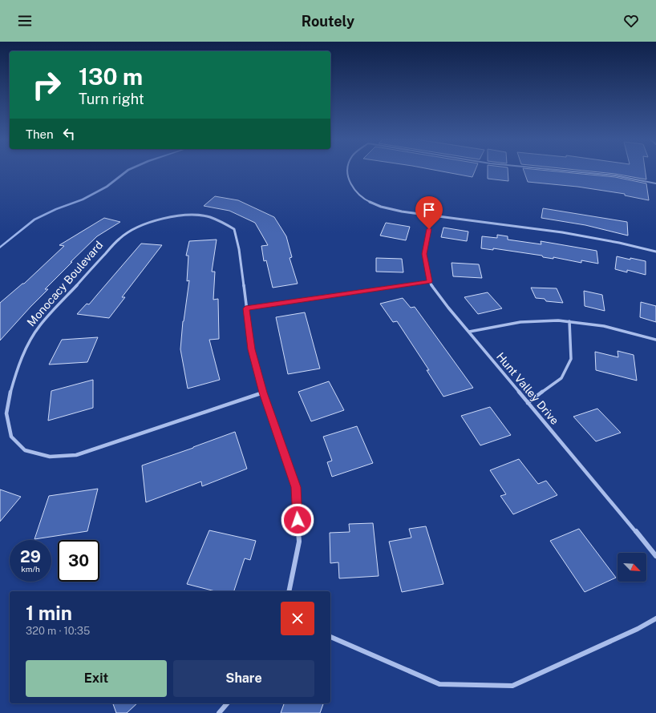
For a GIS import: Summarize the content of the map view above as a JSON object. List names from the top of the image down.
{
  "streets": {
    "street": ["Monocacy Boulevard", "Hunt Valley Drive"]
  },
  "north": "bottom right",
  "page": {
    "header": "Routely",
    "turn": ["130 m", "Turn right"],
    "then": "Then",
    "speed": "29 km/h",
    "limit": "30",
    "heading": ["1 min", "320 m · 10:35"],
    "buttons": ["Exit", "Share"]
  }
}
